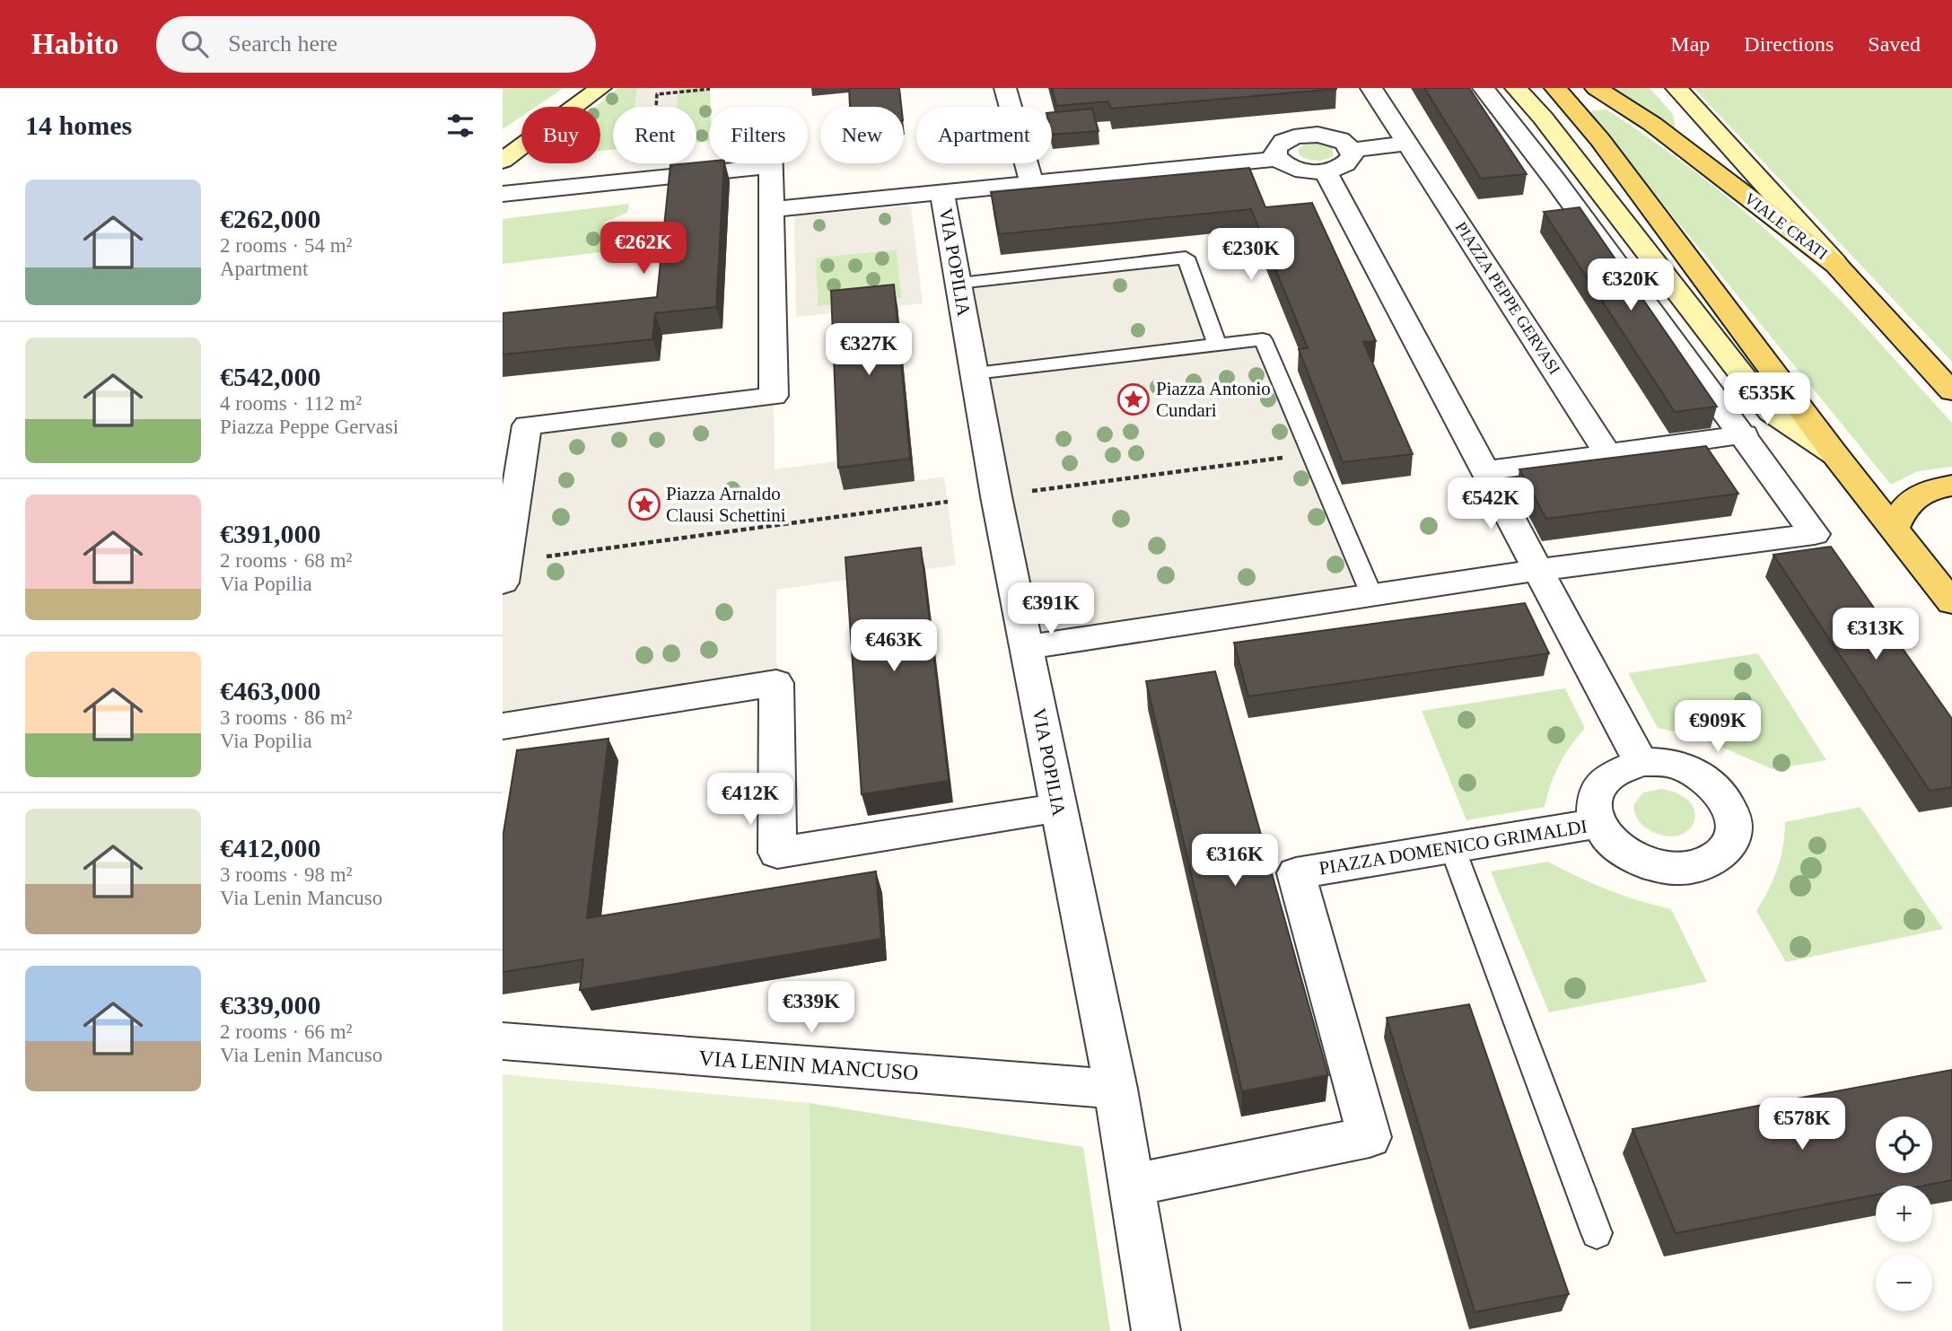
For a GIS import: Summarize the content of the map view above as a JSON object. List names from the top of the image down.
{
  "streets": {
    "main road": ["VIALE CRATI"],
    "street": [
      "VIA POPILIA",
      "PIAZZA PEPPE GERVASI",
      "PIAZZA DOMENICO GRIMALDI",
      "VIA LENIN MANCUSO"
    ]
  },
  "crossings": [
    ["VIA POPILIA", "PIAZZA DOMENICO GRIMALDI"],
    ["VIA POPILIA", "VIA LENIN MANCUSO"]
  ],
  "places": {
    "place": ["Piazza Antonio Cundari", "Piazza Arnaldo Clausi Schettini"]
  },
  "page": {
    "header": "Habito",
    "search": "Search here",
    "nav": ["Map", "Directions", "Saved"],
    "heading": "14 homes",
    "chip": [
      "Buy",
      "Rent",
      "Filters",
      "New",
      "Apartment"
    ],
    "list": [
      {
        "name": "€262,000",
        "note": "2 rooms · 54 m² · Apartment"
      },
      {
        "name": "€542,000",
        "note": "4 rooms · 112 m² · Piazza Peppe Gervasi"
      },
      {
        "name": "€391,000",
        "note": "2 rooms · 68 m² · Via Popilia"
      },
      {
        "name": "€463,000",
        "note": "3 rooms · 86 m² · Via Popilia"
      },
      {
        "name": "€412,000",
        "note": "3 rooms · 98 m² · Via Lenin Mancuso"
      },
      {
        "name": "€339,000",
        "note": "2 rooms · 66 m² · Via Lenin Mancuso"
      }
    ],
    "price": [
      "€262K",
      "€230K",
      "€320K",
      "€327K",
      "€535K",
      "€542K",
      "€391K",
      "€313K",
      "€463K",
      "€909K",
      "€412K",
      "€316K",
      "€339K",
      "€578K"
    ],
    "map_buttons": ["+", "−"]
  }
}
